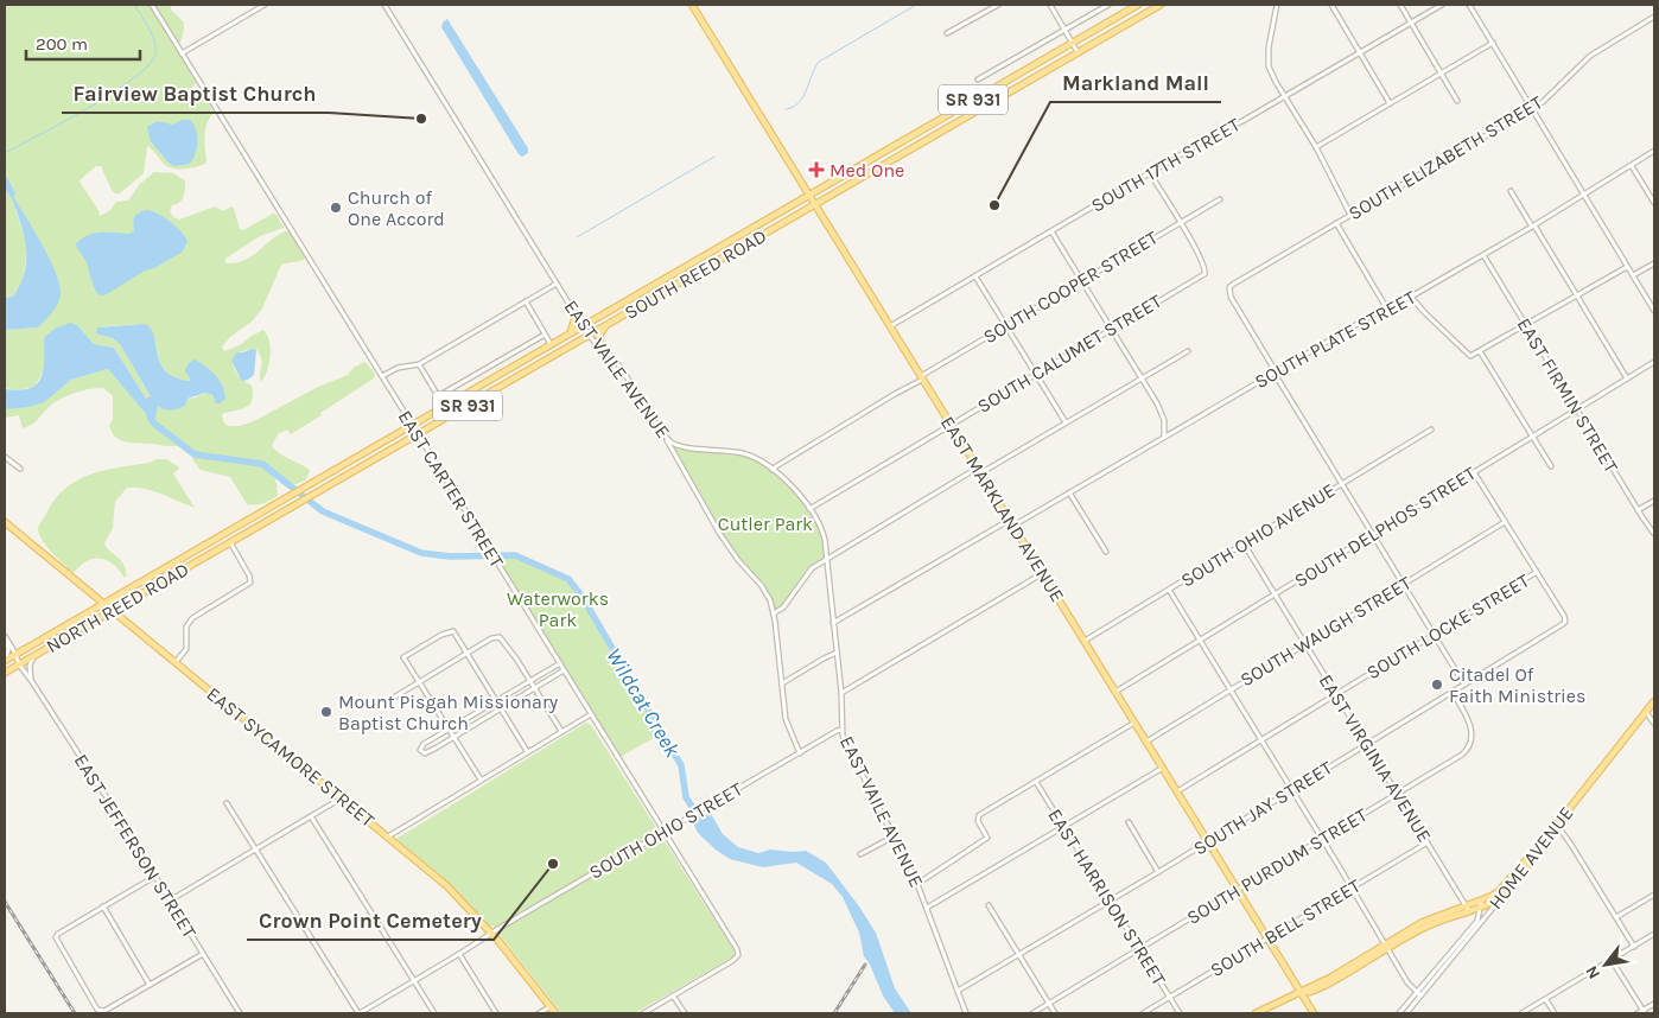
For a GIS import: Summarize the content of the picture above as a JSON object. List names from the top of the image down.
{
  "streets": {
    "main road": [
      "SR 931",
      "SOUTH REED ROAD",
      "EAST MARKLAND AVENUE",
      "NORTH REED ROAD",
      "EAST SYCAMORE STREET",
      "HOME AVENUE"
    ],
    "street": [
      "SOUTH ELIZABETH STREET",
      "SOUTH 17TH STREET",
      "SOUTH COOPER STREET",
      "SOUTH PLATE STREET",
      "SOUTH CALUMET STREET",
      "EAST VAILE AVENUE",
      "EAST FIRMIN STREET",
      "EAST CARTER STREET",
      "SOUTH DELPHOS STREET",
      "SOUTH OHIO AVENUE",
      "SOUTH LOCKE STREET",
      "SOUTH WAUGH STREET",
      "EAST VIRGINIA AVENUE",
      "SOUTH JAY STREET",
      "SOUTH OHIO STREET",
      "EAST JEFFERSON STREET",
      "SOUTH PURDUM STREET",
      "EAST HARRISON STREET",
      "SOUTH BELL STREET"
    ]
  },
  "crossings": [
    ["SOUTH ELIZABETH STREET", "SOUTH PLATE STREET"],
    ["SOUTH 17TH STREET", "EAST MARKLAND AVENUE"],
    ["SOUTH REED ROAD", "EAST VAILE AVENUE"],
    ["SOUTH REED ROAD", "EAST CARTER STREET"],
    ["SOUTH REED ROAD", "EAST MARKLAND AVENUE"],
    ["SOUTH REED ROAD", "NORTH REED ROAD"],
    ["SOUTH COOPER STREET", "SOUTH CALUMET STREET"],
    ["SOUTH COOPER STREET", "EAST VAILE AVENUE"],
    ["SOUTH COOPER STREET", "EAST MARKLAND AVENUE"],
    ["SOUTH PLATE STREET", "EAST FIRMIN STREET"],
    ["SOUTH PLATE STREET", "EAST MARKLAND AVENUE"],
    ["SOUTH CALUMET STREET", "EAST VAILE AVENUE"],
    ["SOUTH CALUMET STREET", "EAST MARKLAND AVENUE"],
    ["EAST VAILE AVENUE", "SOUTH JAY STREET"],
    ["EAST VAILE AVENUE", "SOUTH OHIO STREET"],
    ["EAST FIRMIN STREET", "SOUTH DELPHOS STREET"],
    ["EAST CARTER STREET", "SOUTH OHIO STREET"],
    ["EAST MARKLAND AVENUE", "SOUTH DELPHOS STREET"],
    ["EAST MARKLAND AVENUE", "SOUTH OHIO AVENUE"],
    ["EAST MARKLAND AVENUE", "SOUTH LOCKE STREET"],
    ["EAST MARKLAND AVENUE", "SOUTH WAUGH STREET"],
    ["EAST MARKLAND AVENUE", "SOUTH JAY STREET"],
    ["EAST MARKLAND AVENUE", "SOUTH PURDUM STREET"],
    ["EAST MARKLAND AVENUE", "SOUTH BELL STREET"],
    ["SOUTH DELPHOS STREET", "EAST VIRGINIA AVENUE"],
    ["SOUTH OHIO AVENUE", "EAST VIRGINIA AVENUE"],
    ["NORTH REED ROAD", "EAST SYCAMORE STREET"],
    ["NORTH REED ROAD", "EAST JEFFERSON STREET"],
    ["SOUTH LOCKE STREET", "EAST VIRGINIA AVENUE"],
    ["SOUTH LOCKE STREET", "SOUTH JAY STREET"],
    ["SOUTH WAUGH STREET", "EAST VIRGINIA AVENUE"],
    ["EAST SYCAMORE STREET", "SOUTH OHIO STREET"],
    ["EAST VIRGINIA AVENUE", "SOUTH JAY STREET"],
    ["EAST VIRGINIA AVENUE", "SOUTH PURDUM STREET"],
    ["EAST VIRGINIA AVENUE", "SOUTH BELL STREET"],
    ["SOUTH JAY STREET", "SOUTH PURDUM STREET"],
    ["SOUTH JAY STREET", "EAST HARRISON STREET"],
    ["SOUTH PURDUM STREET", "EAST HARRISON STREET"],
    ["EAST HARRISON STREET", "SOUTH BELL STREET"]
  ],
  "water": ["Wildcat Creek"],
  "parks": ["Cutler Park", "Waterworks Park"],
  "places": {
    "other": [
      "Fairview Baptist Church",
      "Markland Mall",
      "Church of One Accord",
      "Citadel Of Faith Ministries",
      "Mount Pisgah Missionary Baptist Church",
      "Crown Point Cemetery"
    ],
    "health": ["Med One"]
  },
  "scale_bar": "200 m",
  "north": "bottom left"
}
